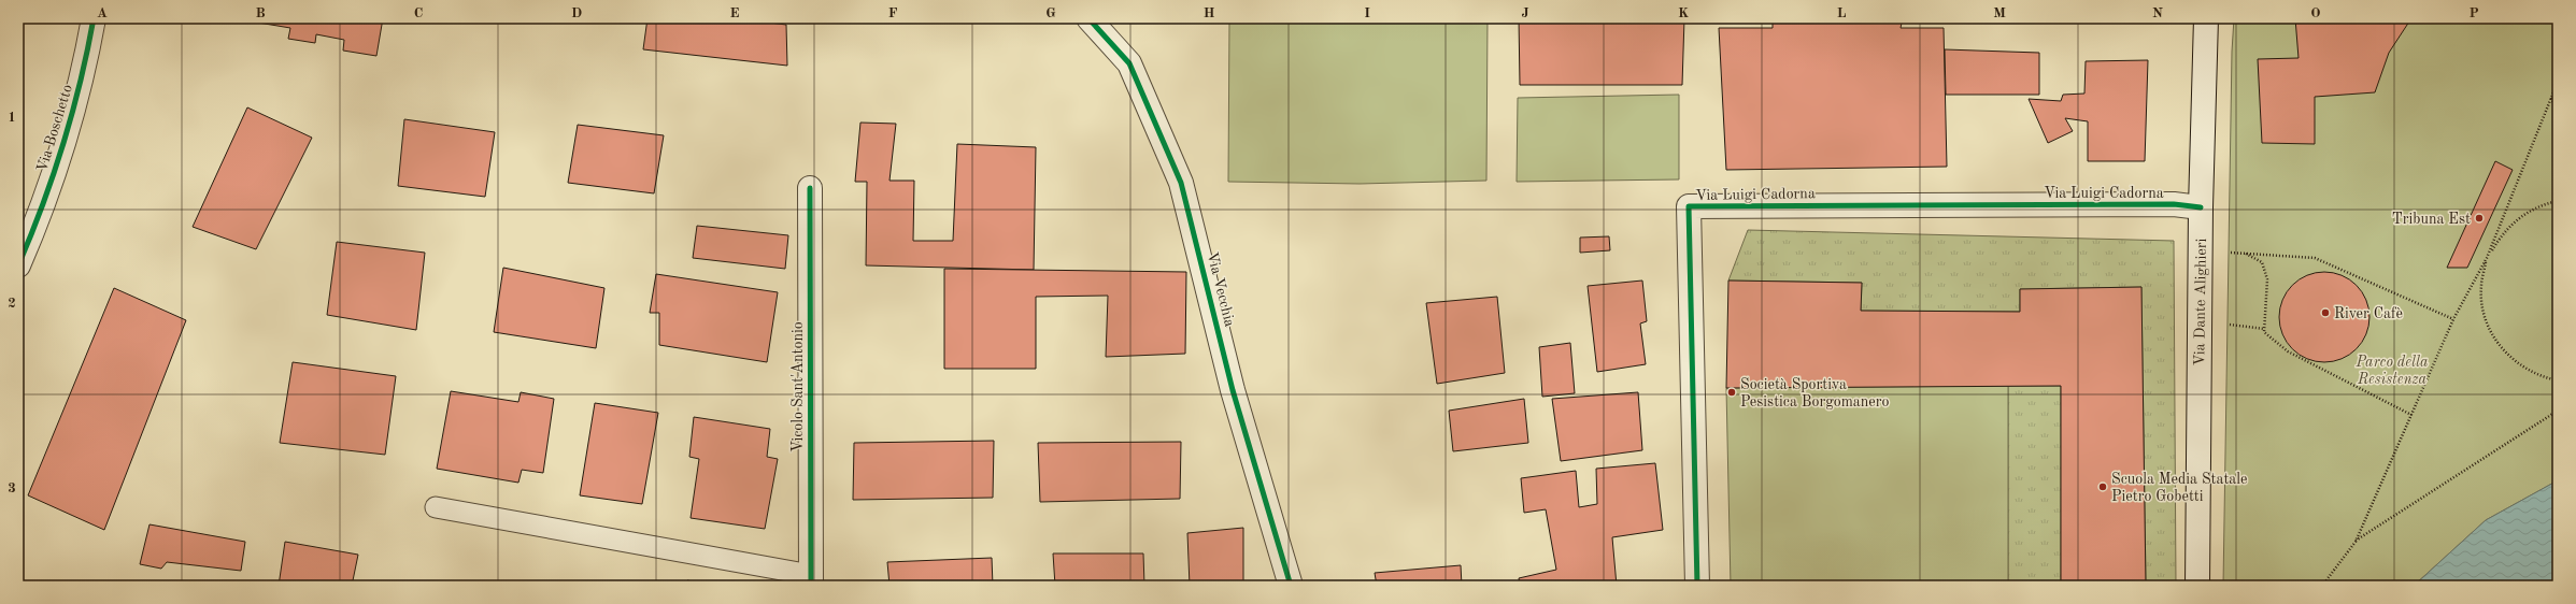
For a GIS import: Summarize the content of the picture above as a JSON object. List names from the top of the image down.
{
  "streets": {
    "street": [
      "Via Boschetto",
      "Via Luigi Cadorna",
      "Via Vecchia",
      "Via Dante Alighieri",
      "Vicolo Sant'Antonio"
    ]
  },
  "crossings": [
    ["Via Luigi Cadorna", "Via Dante Alighieri"]
  ],
  "parks": ["Parco della Resistenza"],
  "places": [
    "Tribuna Est",
    "River Cafè",
    "Società Sportiva Pesistica Borgomanero",
    "Scuola Media Statale Pietro Gobetti"
  ],
  "grid": {
    "columns": [
      "A",
      "B",
      "C",
      "D",
      "E",
      "F",
      "G",
      "H",
      "I",
      "J",
      "K",
      "L",
      "M",
      "N",
      "O",
      "P"
    ],
    "rows": ["1", "2", "3"]
  }
}
